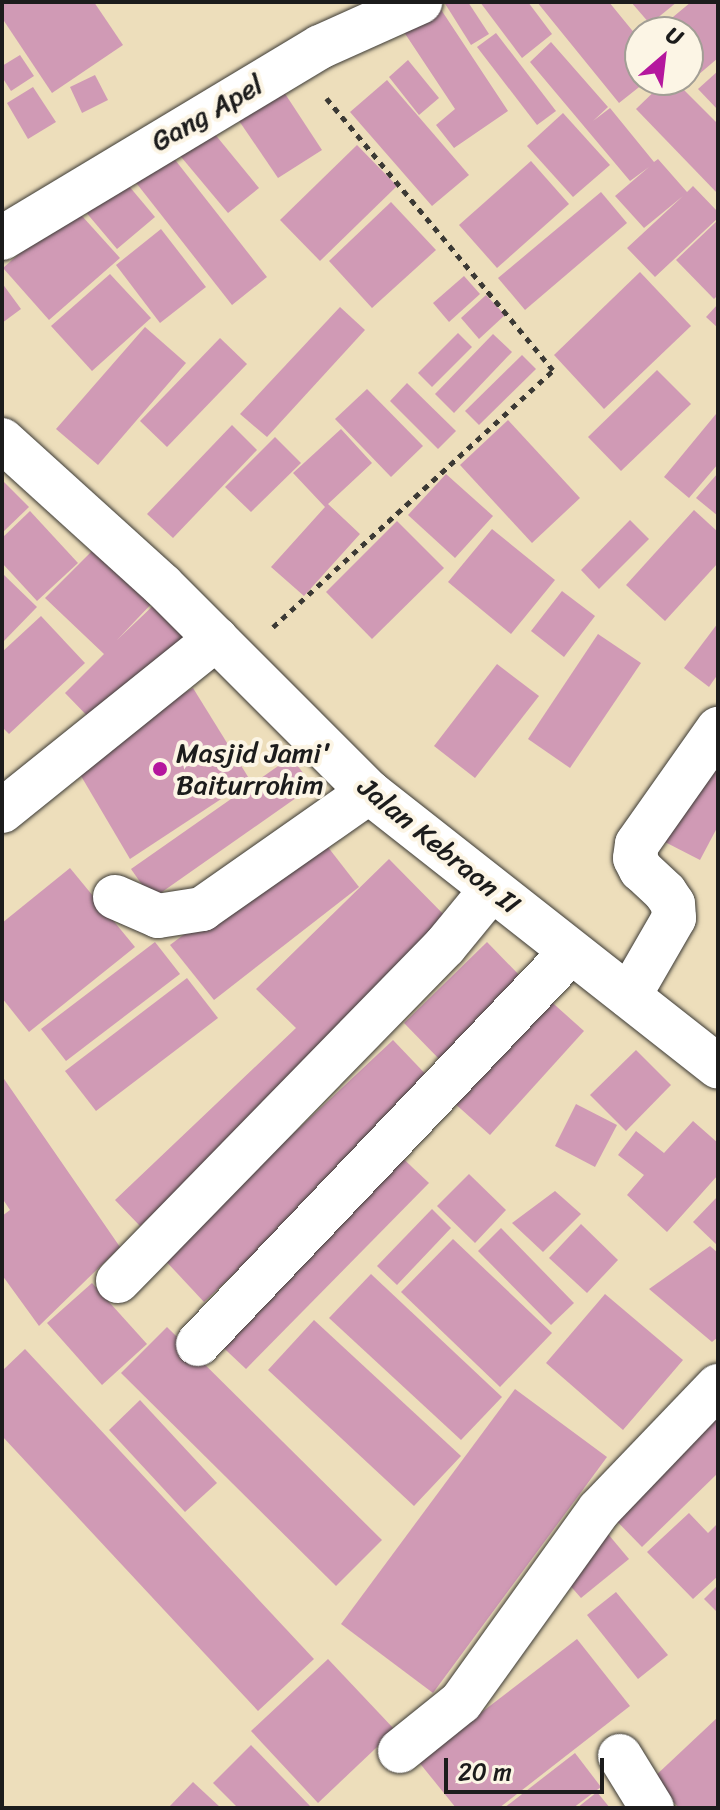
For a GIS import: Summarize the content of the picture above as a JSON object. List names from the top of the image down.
{
  "streets": {
    "street": ["Gang Apel", "Jalan Kebraon II"]
  },
  "places": ["Masjid Jami' Baiturrohim"],
  "scale_bar": "20 m",
  "north": "top right"
}
